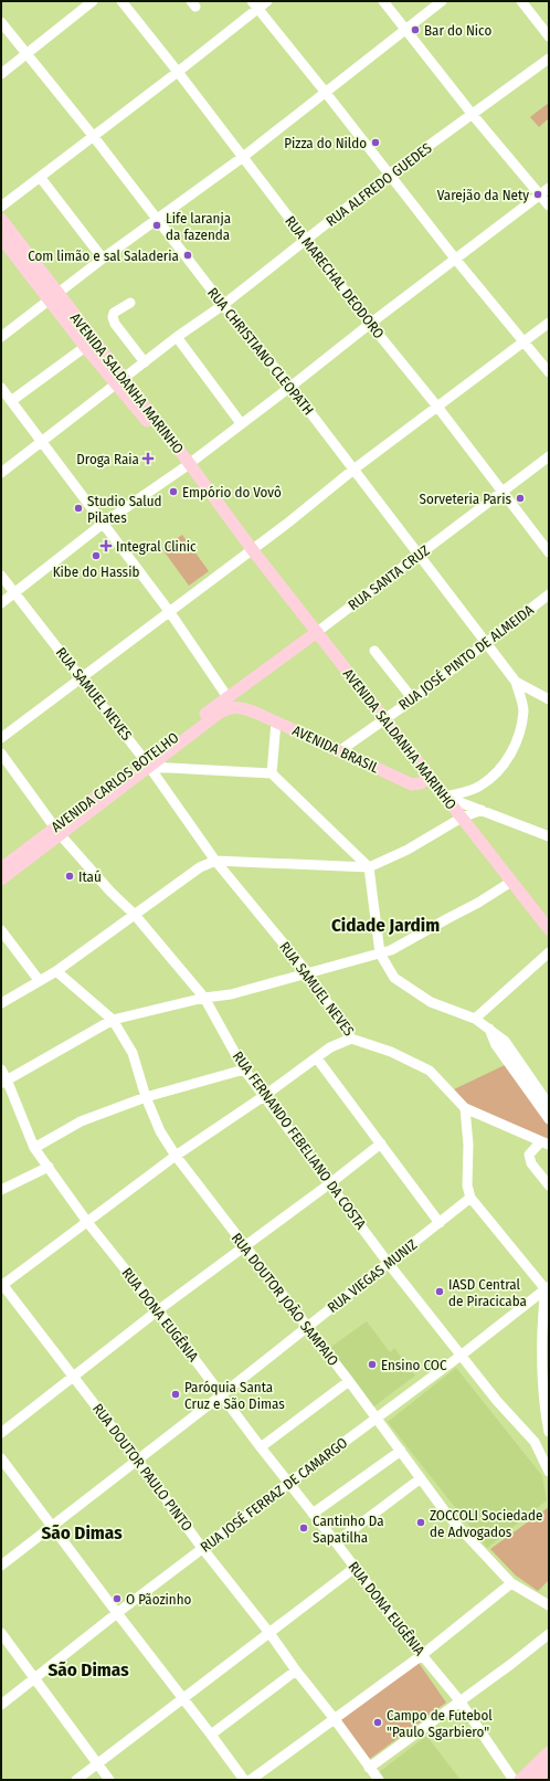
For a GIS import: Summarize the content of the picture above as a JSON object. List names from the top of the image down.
{
  "streets": {
    "main road": [
      "AVENIDA SALDANHA MARINHO",
      "RUA SANTA CRUZ",
      "AVENIDA BRASIL",
      "AVENIDA CARLOS BOTELHO"
    ],
    "street": [
      "RUA ALFREDO GUEDES",
      "RUA MARECHAL DEODORO",
      "RUA CHRISTIANO CLEOPATH",
      "RUA JOSÉ PINTO DE ALMEIDA",
      "RUA SAMUEL NEVES",
      "RUA FERNANDO FEBELIANO DA COSTA",
      "RUA VIEGAS MUNIZ",
      "RUA DOUTOR JOÃO SAMPAIO",
      "RUA DONA EUGÊNIA",
      "RUA DOUTOR PAULO PINTO",
      "RUA JOSÉ FERRAZ DE CAMARGO"
    ]
  },
  "crossings": [
    ["RUA ALFREDO GUEDES", "RUA MARECHAL DEODORO"],
    ["RUA ALFREDO GUEDES", "RUA CHRISTIANO CLEOPATH"],
    ["RUA ALFREDO GUEDES", "AVENIDA SALDANHA MARINHO"],
    ["RUA MARECHAL DEODORO", "RUA SANTA CRUZ"],
    ["RUA CHRISTIANO CLEOPATH", "RUA SANTA CRUZ"],
    ["RUA CHRISTIANO CLEOPATH", "RUA JOSÉ PINTO DE ALMEIDA"],
    ["AVENIDA SALDANHA MARINHO", "RUA SANTA CRUZ"],
    ["AVENIDA SALDANHA MARINHO", "RUA JOSÉ PINTO DE ALMEIDA"],
    ["AVENIDA SALDANHA MARINHO", "AVENIDA BRASIL"],
    ["RUA SANTA CRUZ", "AVENIDA CARLOS BOTELHO"],
    ["RUA JOSÉ PINTO DE ALMEIDA", "AVENIDA BRASIL"],
    ["RUA SAMUEL NEVES", "AVENIDA CARLOS BOTELHO"],
    ["AVENIDA CARLOS BOTELHO", "RUA FERNANDO FEBELIANO DA COSTA"],
    ["RUA FERNANDO FEBELIANO DA COSTA", "RUA VIEGAS MUNIZ"],
    ["RUA FERNANDO FEBELIANO DA COSTA", "RUA JOSÉ FERRAZ DE CAMARGO"],
    ["RUA VIEGAS MUNIZ", "RUA DOUTOR JOÃO SAMPAIO"],
    ["RUA VIEGAS MUNIZ", "RUA DONA EUGÊNIA"],
    ["RUA VIEGAS MUNIZ", "RUA DOUTOR PAULO PINTO"],
    ["RUA DOUTOR JOÃO SAMPAIO", "RUA JOSÉ FERRAZ DE CAMARGO"],
    ["RUA DONA EUGÊNIA", "RUA JOSÉ FERRAZ DE CAMARGO"],
    ["RUA DOUTOR PAULO PINTO", "RUA JOSÉ FERRAZ DE CAMARGO"]
  ],
  "districts": ["Cidade Jardim", "São Dimas", "São Dimas"],
  "places": {
    "other": [
      "Bar do Nico",
      "Pizza do Nildo",
      "Varejão da Nety",
      "Life laranja da fazenda",
      "Com limão e sal Saladeria",
      "Empório do Vovô",
      "Sorveteria Paris",
      "Studio Salud Pilates",
      "Kibe do Hassib",
      "Itaú",
      "IASD Central de Piracicaba",
      "Ensino COC",
      "Paróquia Santa Cruz e São Dimas",
      "ZOCCOLI Sociedade de Advogados",
      "Cantinho Da Sapatilha",
      "O Pãozinho",
      "Campo de Futebol \"Paulo Sgarbiero\""
    ],
    "health": ["Droga Raia", "Integral Clinic"]
  }
}
